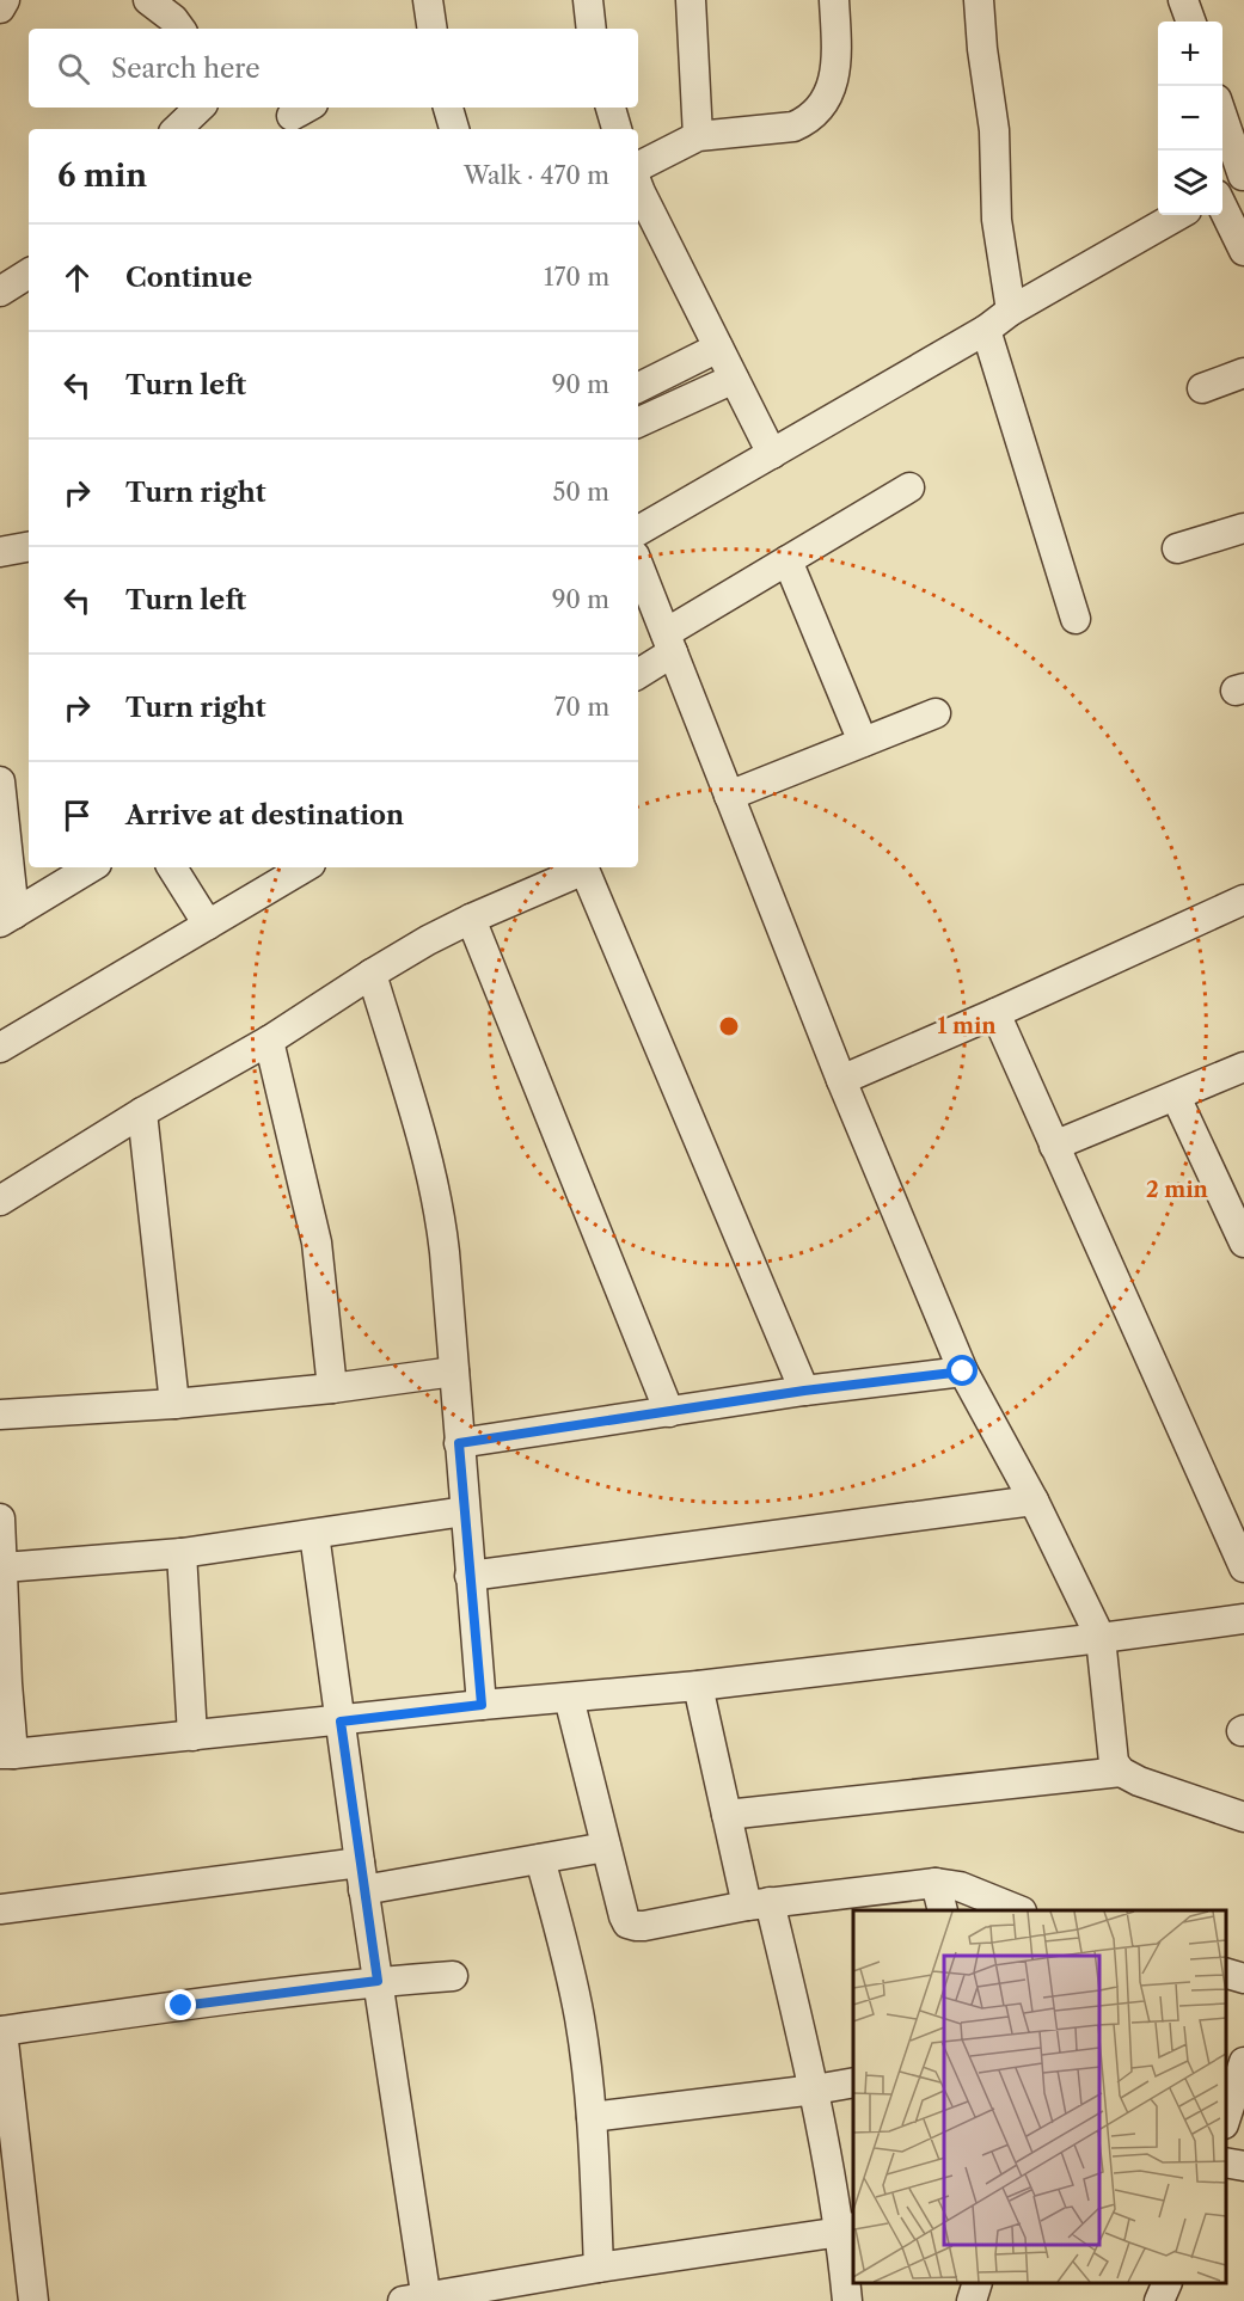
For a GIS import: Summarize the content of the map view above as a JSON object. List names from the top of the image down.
{
  "page": {
    "map_buttons": ["+", "−"],
    "search": "Search here",
    "heading": ["6 min", "Walk · 470 m"],
    "list": [
      ["Continue", "170 m"],
      ["Turn left", "90 m"],
      ["Turn right", "50 m"],
      ["Turn left", "90 m"],
      ["Turn right", "70 m"],
      "Arrive at destination"
    ]
  },
  "rings": ["1 min", "2 min"]
}
